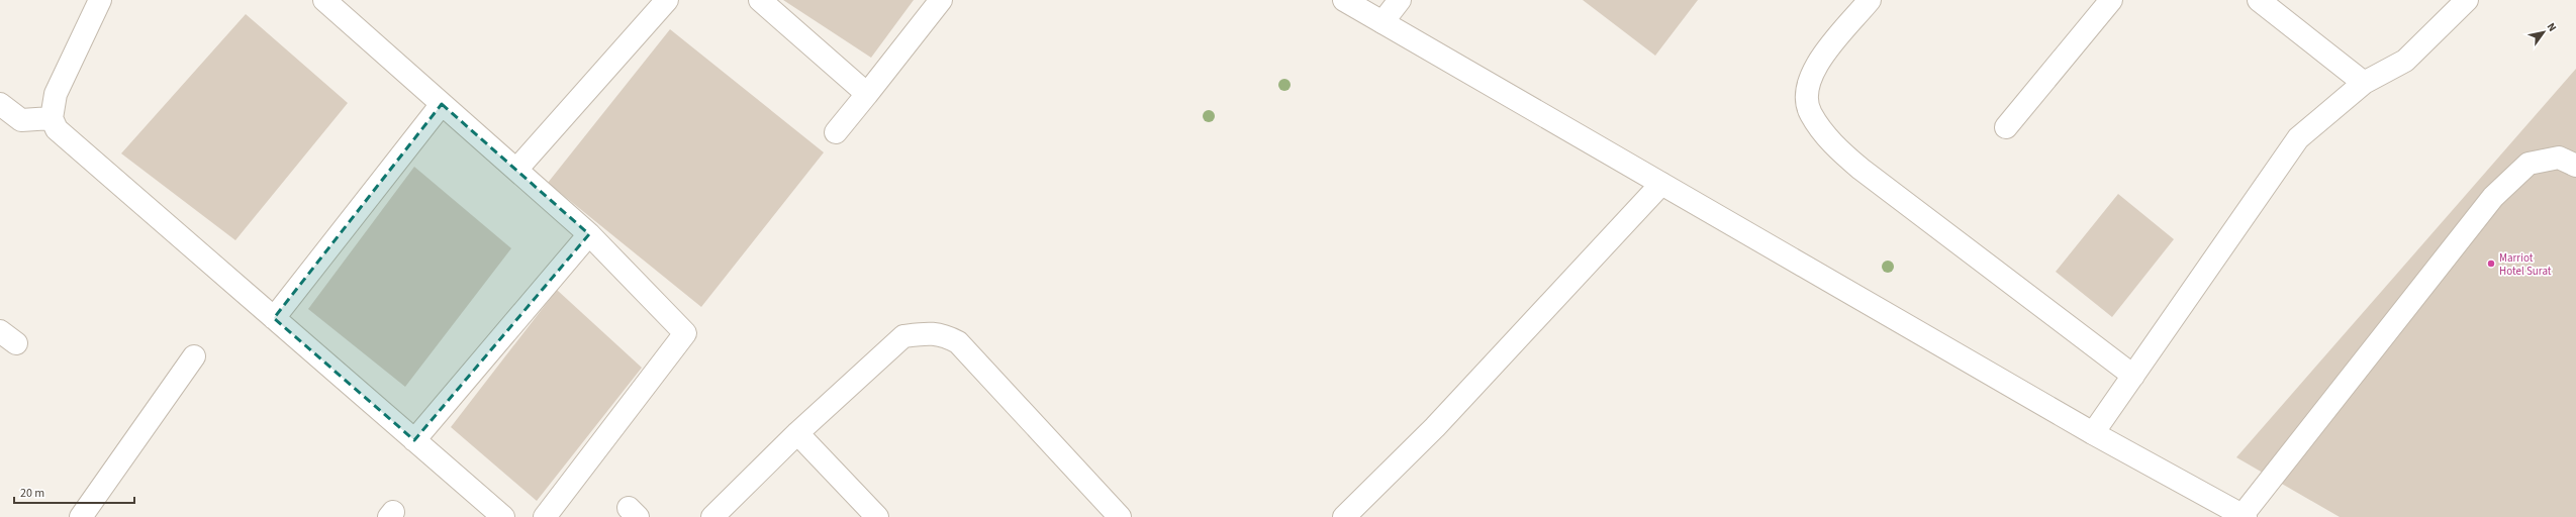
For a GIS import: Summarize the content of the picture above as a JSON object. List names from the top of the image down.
{
  "places": ["Marriot Hotel Surat"],
  "scale_bar": "20 m",
  "north": "top right"
}
